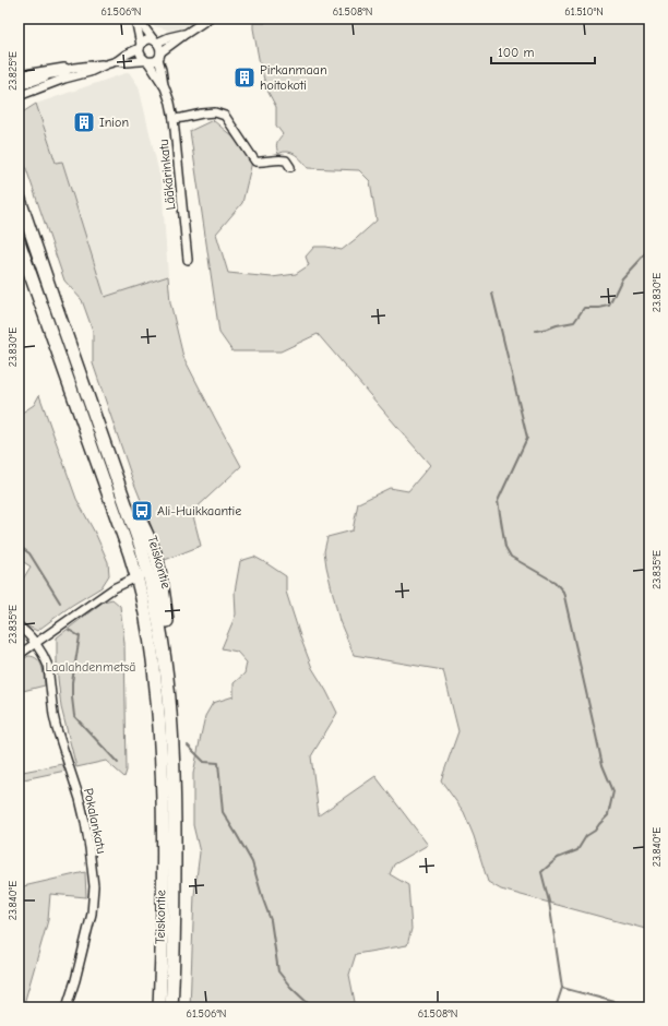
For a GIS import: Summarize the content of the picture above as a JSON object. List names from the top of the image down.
{
  "streets": {
    "highway": ["Teiskontie"],
    "street": ["Lääkärinkatu", "Pokalankatu"]
  },
  "parks": ["Laalahdenmetsä"],
  "places": {
    "building": ["Pirkanmaan hoitokoti", "Inion"],
    "bus stop": ["Ali-Huikkaantie"]
  },
  "scale_bar": "100 m",
  "coordinates": [
    "61.506°N",
    "61.508°N",
    "61.510°N",
    "23.825°E",
    "23.830°E",
    "23.835°E",
    "23.840°E"
  ]
}
